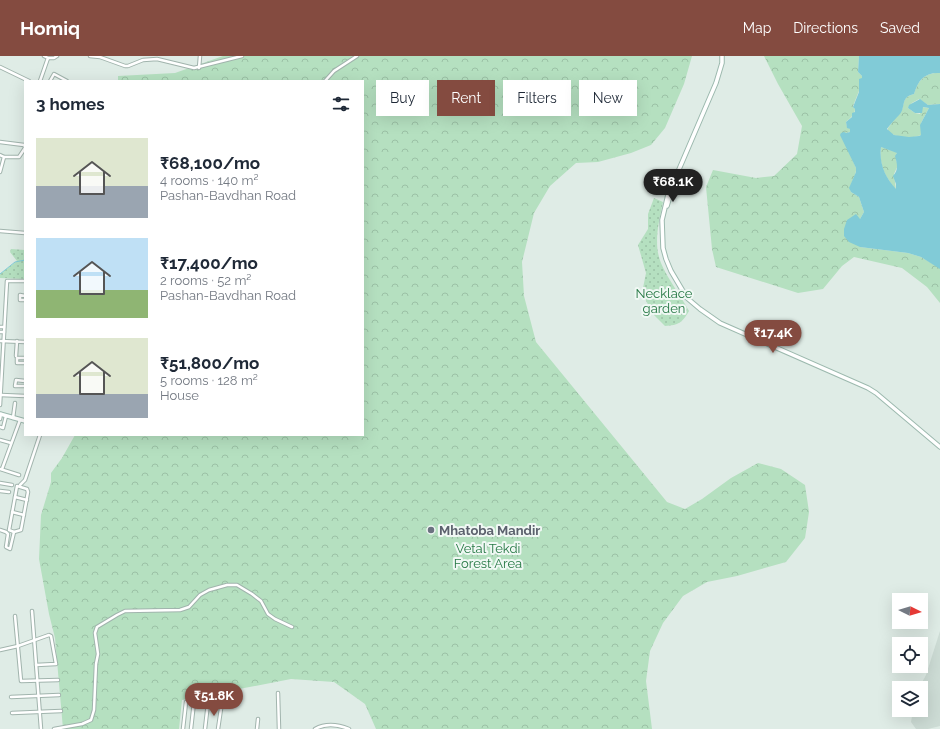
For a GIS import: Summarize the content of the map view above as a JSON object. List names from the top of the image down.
{
  "parks": ["Necklace garden", "Vetal Tekdi Forest Area"],
  "places": ["Mhatoba Mandir"],
  "north": "right",
  "page": {
    "header": "Homiq",
    "nav": ["Map", "Directions", "Saved"],
    "chip": [
      "Buy",
      "Rent",
      "Filters",
      "New"
    ],
    "heading": "3 homes",
    "list": [
      {
        "name": "₹68,100/mo",
        "note": "4 rooms · 140 m² · Pashan-Bavdhan Road"
      },
      {
        "name": "₹17,400/mo",
        "note": "2 rooms · 52 m² · Pashan-Bavdhan Road"
      },
      {
        "name": "₹51,800/mo",
        "note": "5 rooms · 128 m² · House"
      }
    ],
    "price": ["₹68.1K", "₹17.4K", "₹51.8K"]
  }
}
